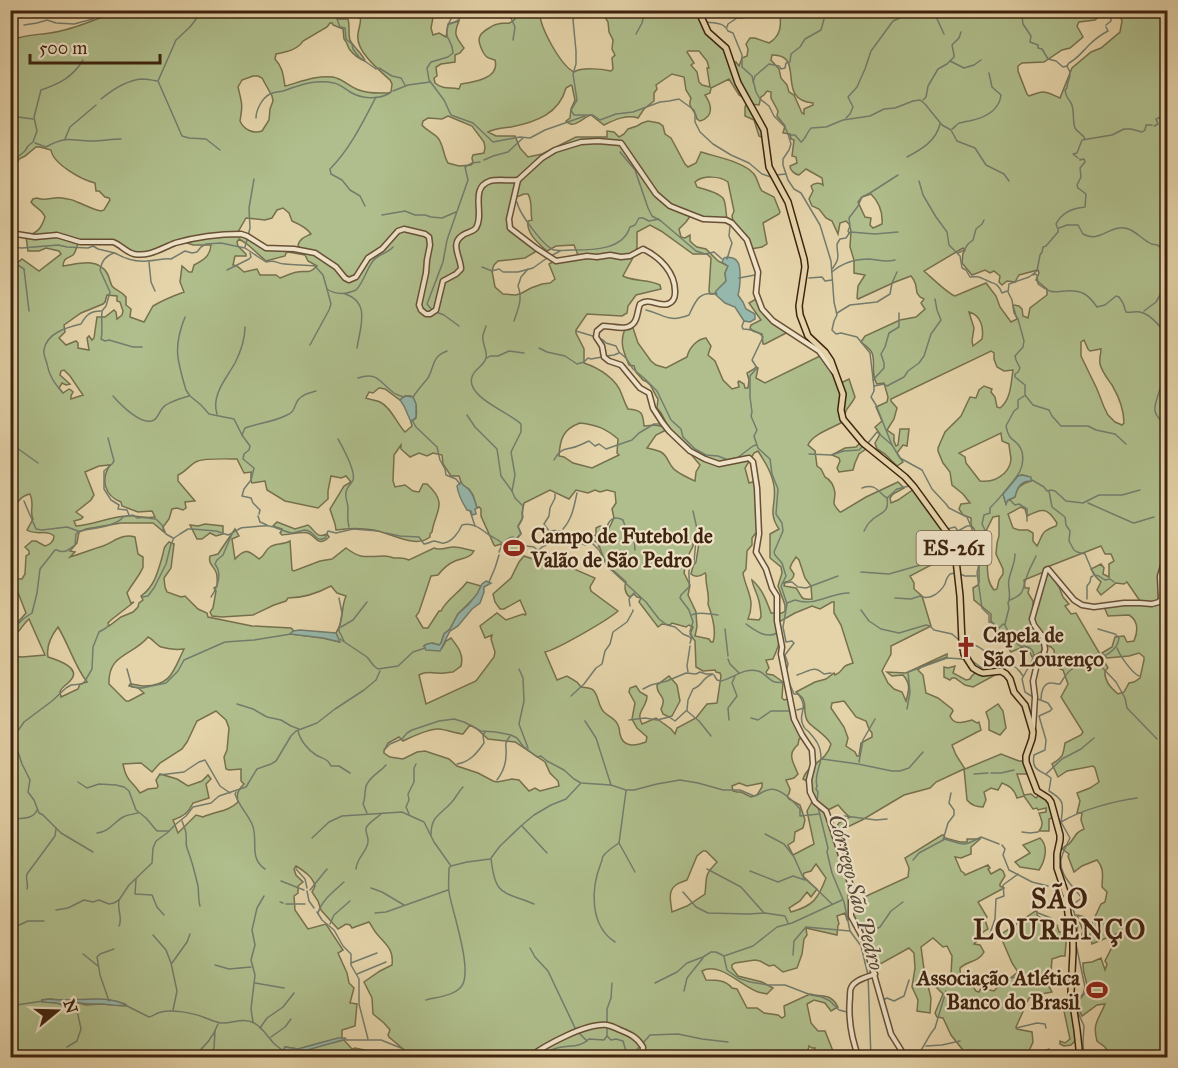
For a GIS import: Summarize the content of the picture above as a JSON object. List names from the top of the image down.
{
  "streets": {
    "main road": ["ES-261"]
  },
  "districts": ["SÃO LOURENÇO"],
  "water": ["Córrego São Pedro"],
  "places": {
    "sports": ["Campo de Futebol de Valão de São Pedro", "Associação Atlética Banco do Brasil"],
    "church": ["Capela de São Lourenço"]
  },
  "scale_bar": "500 m",
  "north": "right"
}
